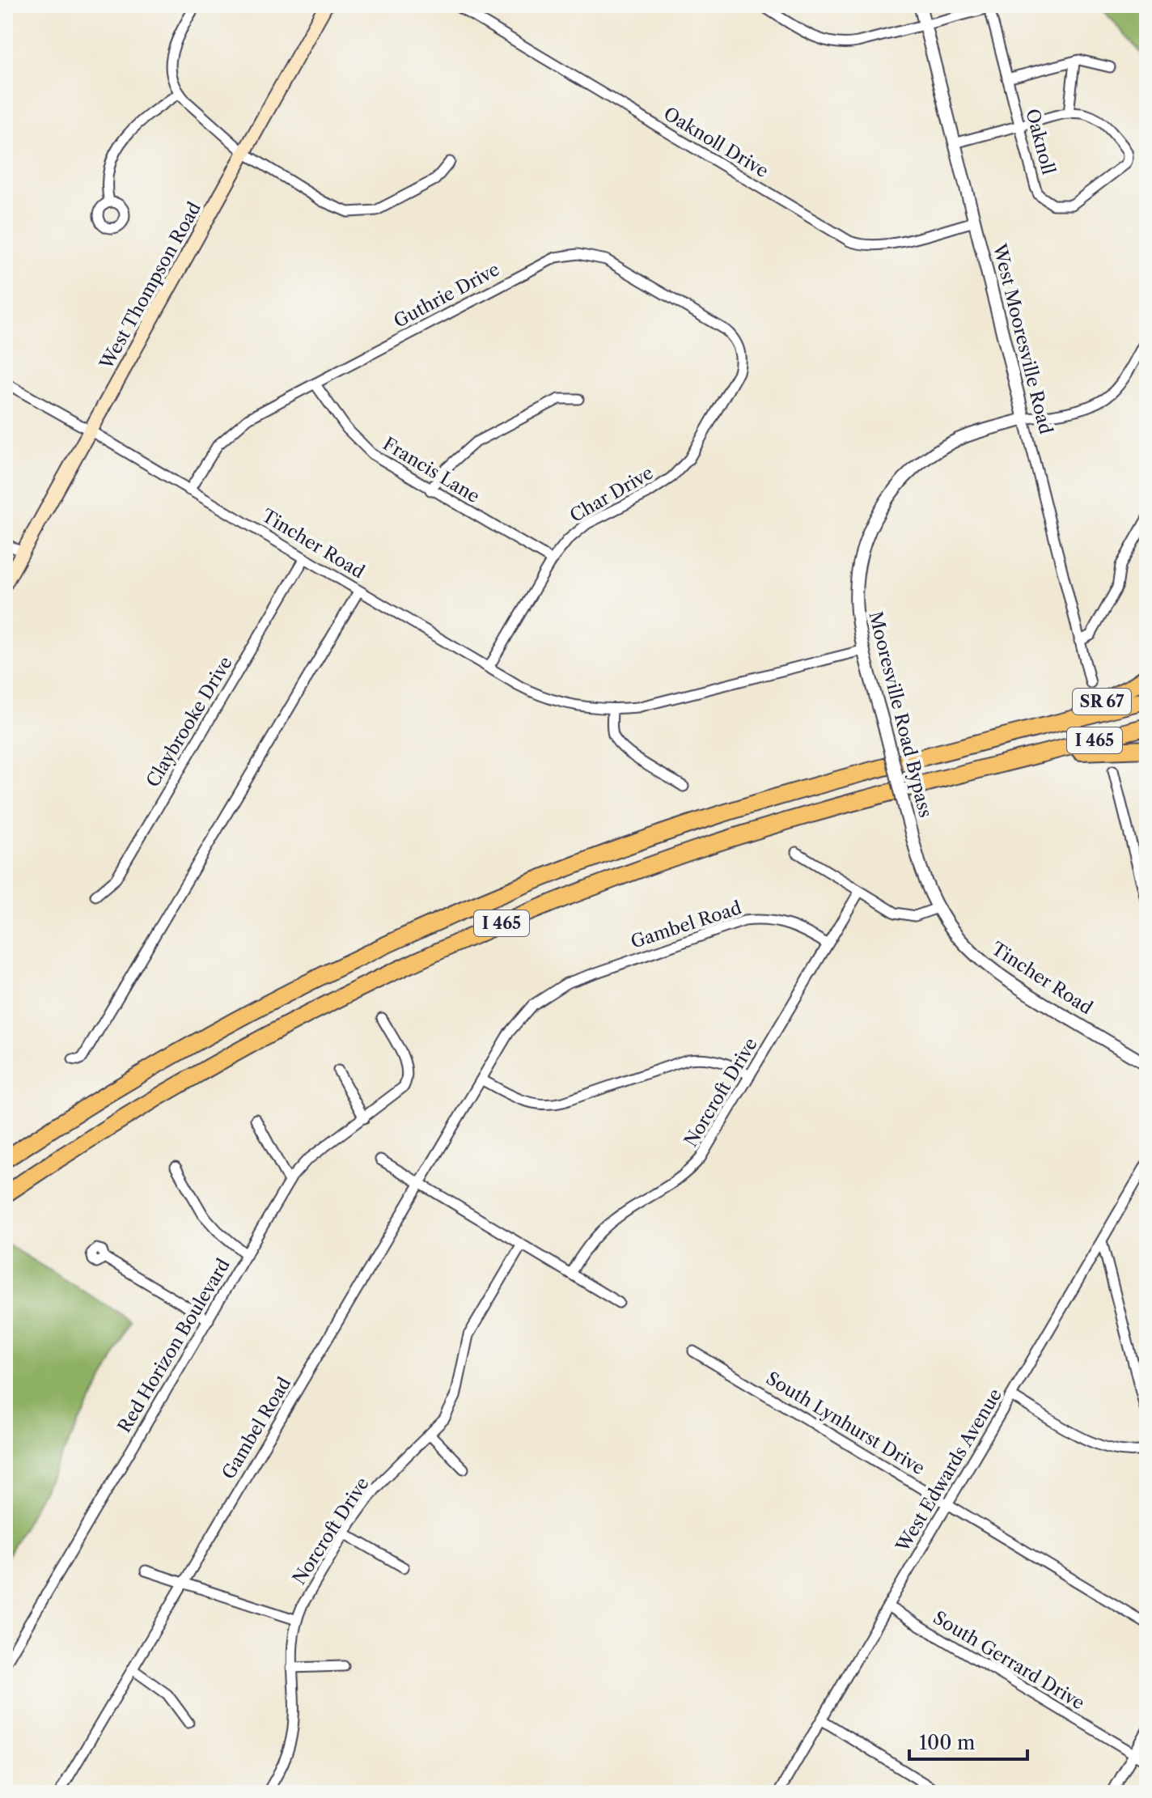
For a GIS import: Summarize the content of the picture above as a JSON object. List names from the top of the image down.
{
  "streets": {
    "highway": ["SR 67", "I 465"],
    "main road": ["West Thompson Road"],
    "street": [
      "Oaknoll",
      "Oaknoll Drive",
      "Guthrie Drive",
      "West Mooresville Road",
      "Francis Lane",
      "Char Drive",
      "Tincher Road",
      "Mooresville Road Bypass",
      "Claybrooke Drive",
      "Gambel Road",
      "Norcroft Drive",
      "Red Horizon Boulevard",
      "South Lynhurst Drive",
      "West Edwards Avenue",
      "South Gerrard Drive"
    ]
  },
  "crossings": [
    ["Oaknoll Drive", "West Mooresville Road"],
    ["West Thompson Road", "Tincher Road"],
    ["Guthrie Drive", "Francis Lane"],
    ["Guthrie Drive", "Char Drive"],
    ["Guthrie Drive", "Tincher Road"],
    ["West Mooresville Road", "Mooresville Road Bypass"],
    ["Francis Lane", "Char Drive"],
    ["Char Drive", "Tincher Road"],
    ["Tincher Road", "Mooresville Road Bypass"],
    ["Tincher Road", "Claybrooke Drive"],
    ["SR 67", "I 465"],
    ["Gambel Road", "Norcroft Drive"],
    ["South Lynhurst Drive", "West Edwards Avenue"],
    ["West Edwards Avenue", "South Gerrard Drive"]
  ],
  "scale_bar": "100 m"
}
